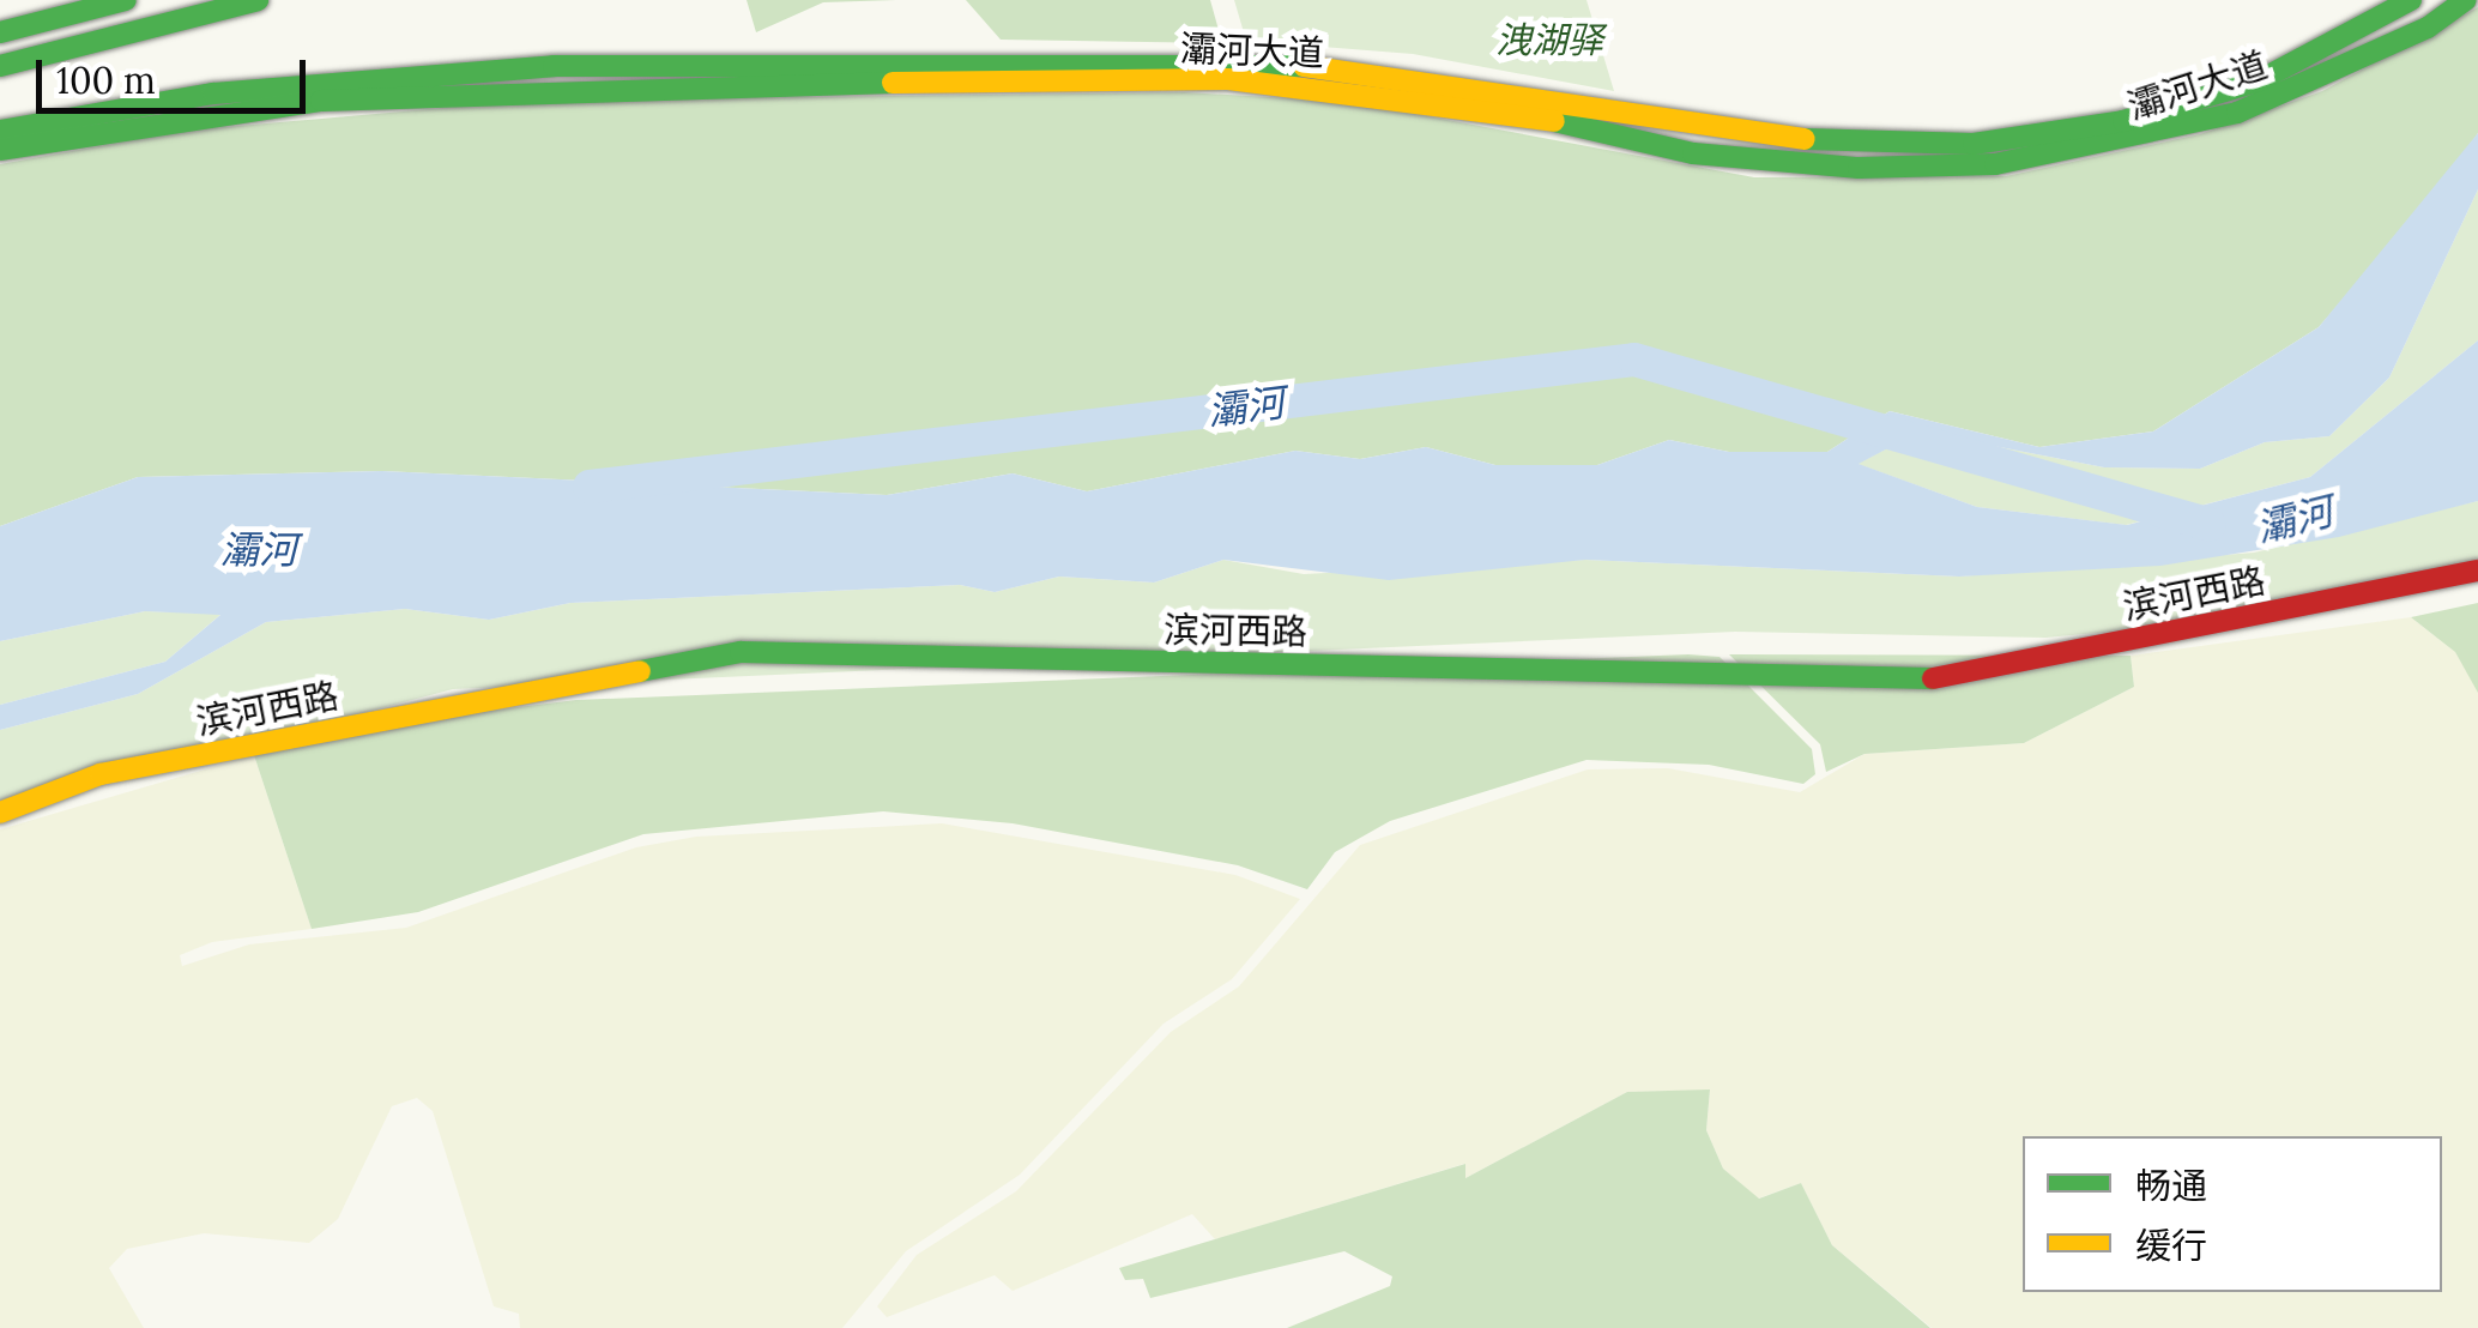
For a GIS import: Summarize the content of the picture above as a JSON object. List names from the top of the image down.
{
  "streets": {
    "main road": ["灞河大道", "滨河西路"]
  },
  "water": ["灞河"],
  "parks": ["洩湖驿"],
  "legend": ["畅通", "缓行"],
  "scale_bar": "100 m"
}
